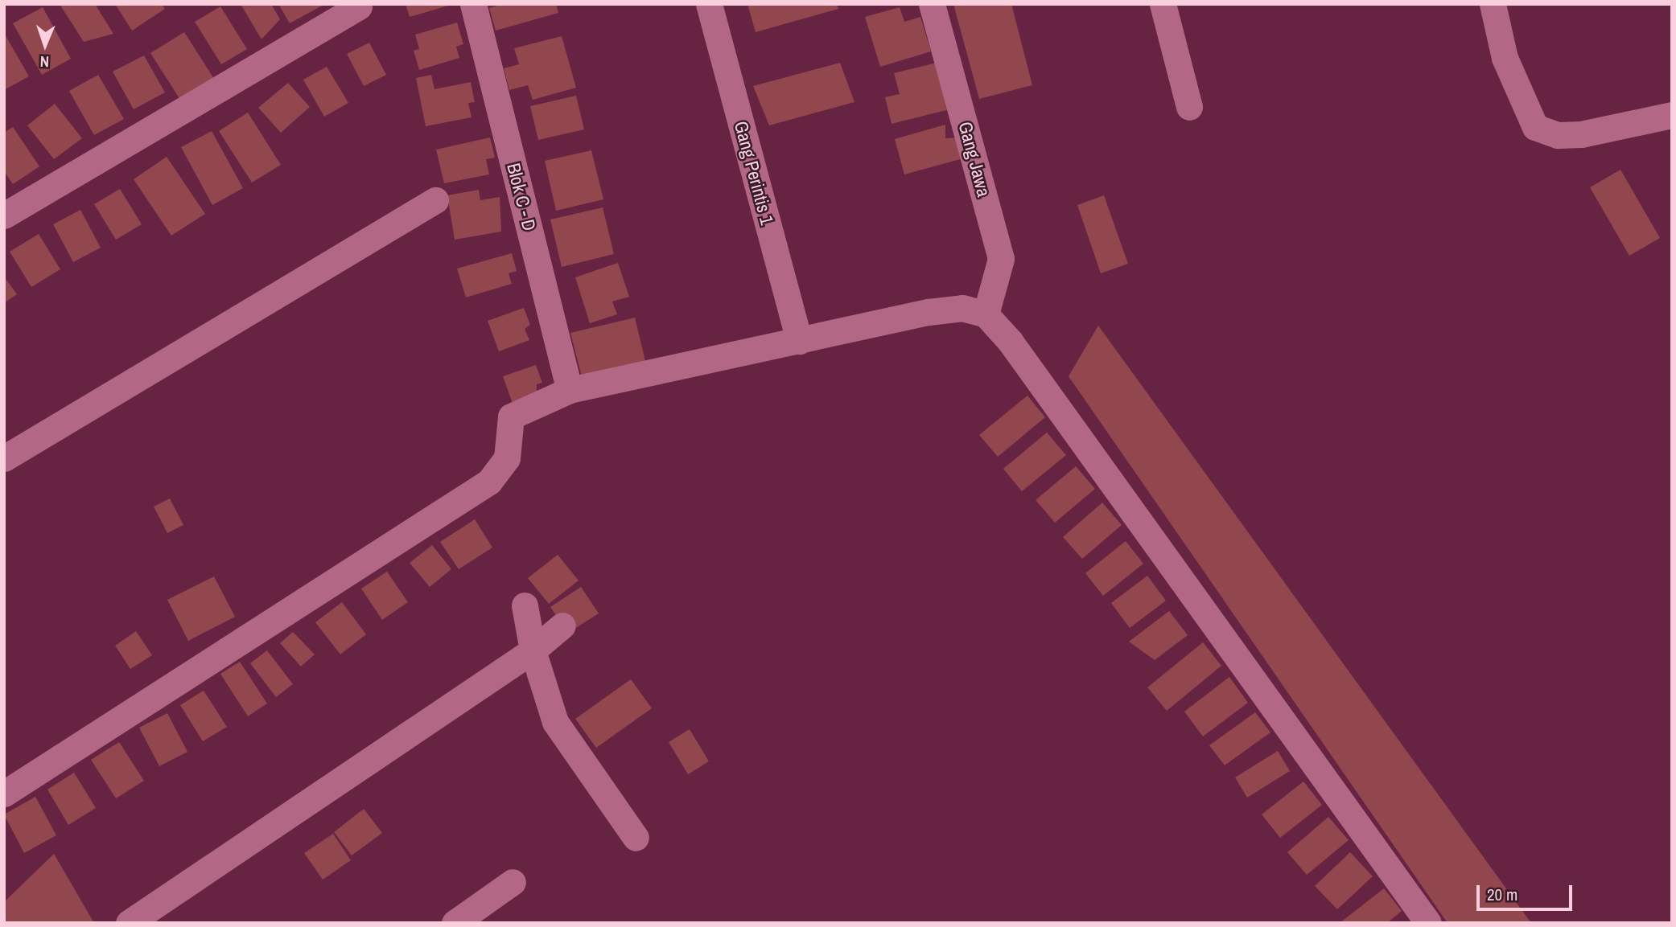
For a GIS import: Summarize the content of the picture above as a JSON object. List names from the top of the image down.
{
  "streets": {
    "street": ["Gang Jawa", "Gang Perintis 1", "Blok C - D"]
  },
  "scale_bar": "20 m",
  "north": "bottom"
}
